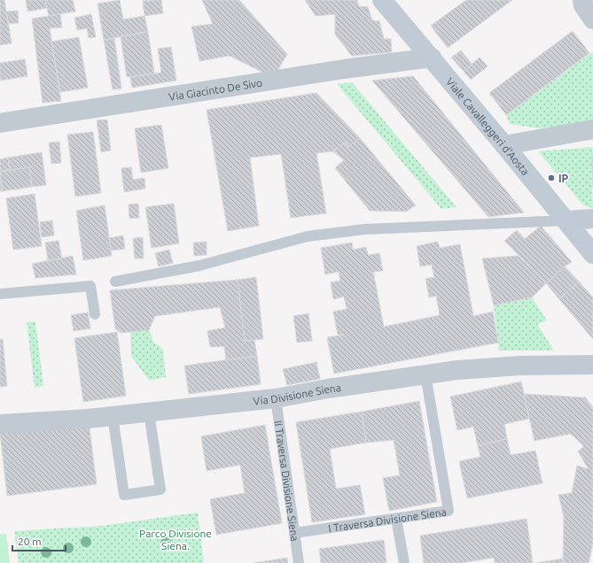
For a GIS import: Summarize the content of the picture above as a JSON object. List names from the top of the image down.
{
  "streets": {
    "street": ["Via Giacinto De Sivo", "Viale Cavalleggeri d'Aosta", "Via Divisione Siena"],
    "lane": ["II Traversa Divisione Siena", "I Traversa Divisione Siena"]
  },
  "crossings": [
    ["Via Giacinto De Sivo", "Viale Cavalleggeri d'Aosta"],
    ["Via Divisione Siena", "II Traversa Divisione Siena"],
    ["Via Divisione Siena", "I Traversa Divisione Siena"],
    ["II Traversa Divisione Siena", "I Traversa Divisione Siena"]
  ],
  "parks": ["Parco Divisione Siena."],
  "places": ["IP"],
  "scale_bar": "20 m"
}
